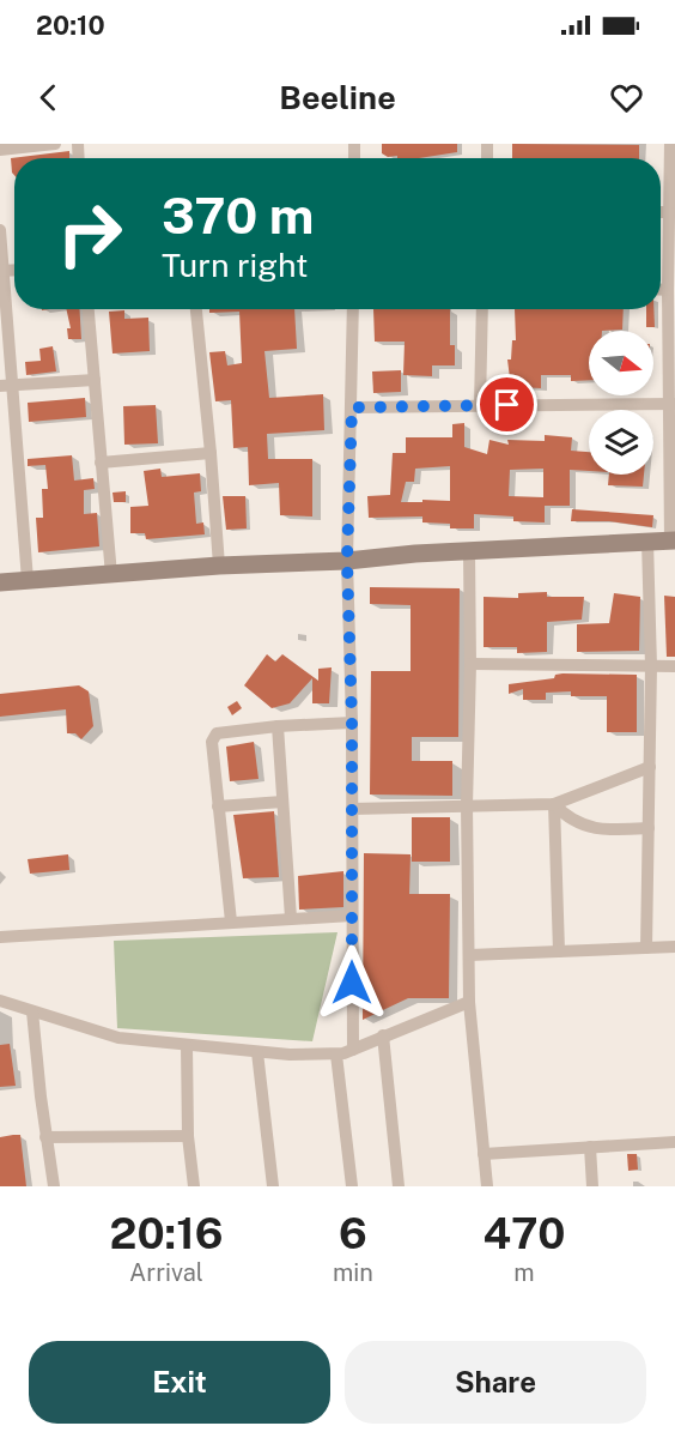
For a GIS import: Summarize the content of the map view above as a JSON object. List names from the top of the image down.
{
  "north": "right",
  "page": {
    "status": "20:10",
    "header": "Beeline",
    "turn": ["370 m", "Turn right"],
    "eta": [
      "20:16",
      "Arrival",
      "6",
      "min",
      "470",
      "m"
    ],
    "buttons": ["Exit", "Share"]
  }
}
